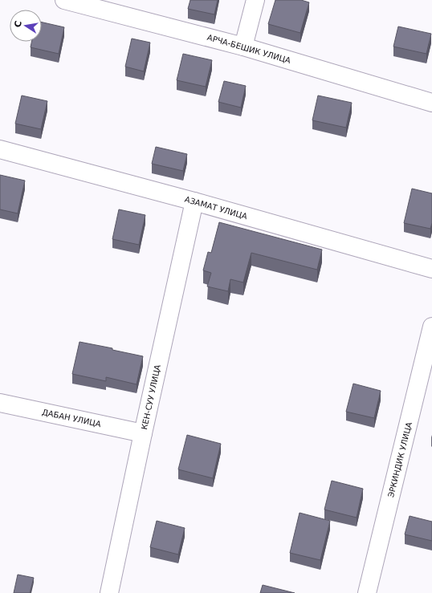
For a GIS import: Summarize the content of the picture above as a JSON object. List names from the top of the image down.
{
  "streets": {
    "street": [
      "АРЧА-БЕШИК УЛИЦА",
      "АЗАМАТ УЛИЦА",
      "КЕН-СУУ УЛИЦА",
      "ДАБАН УЛИЦА",
      "ЭРКИНДИК УЛИЦА"
    ]
  },
  "crossings": [
    ["АЗАМАТ УЛИЦА", "КЕН-СУУ УЛИЦА"],
    ["КЕН-СУУ УЛИЦА", "ДАБАН УЛИЦА"]
  ],
  "north": "left"
}
